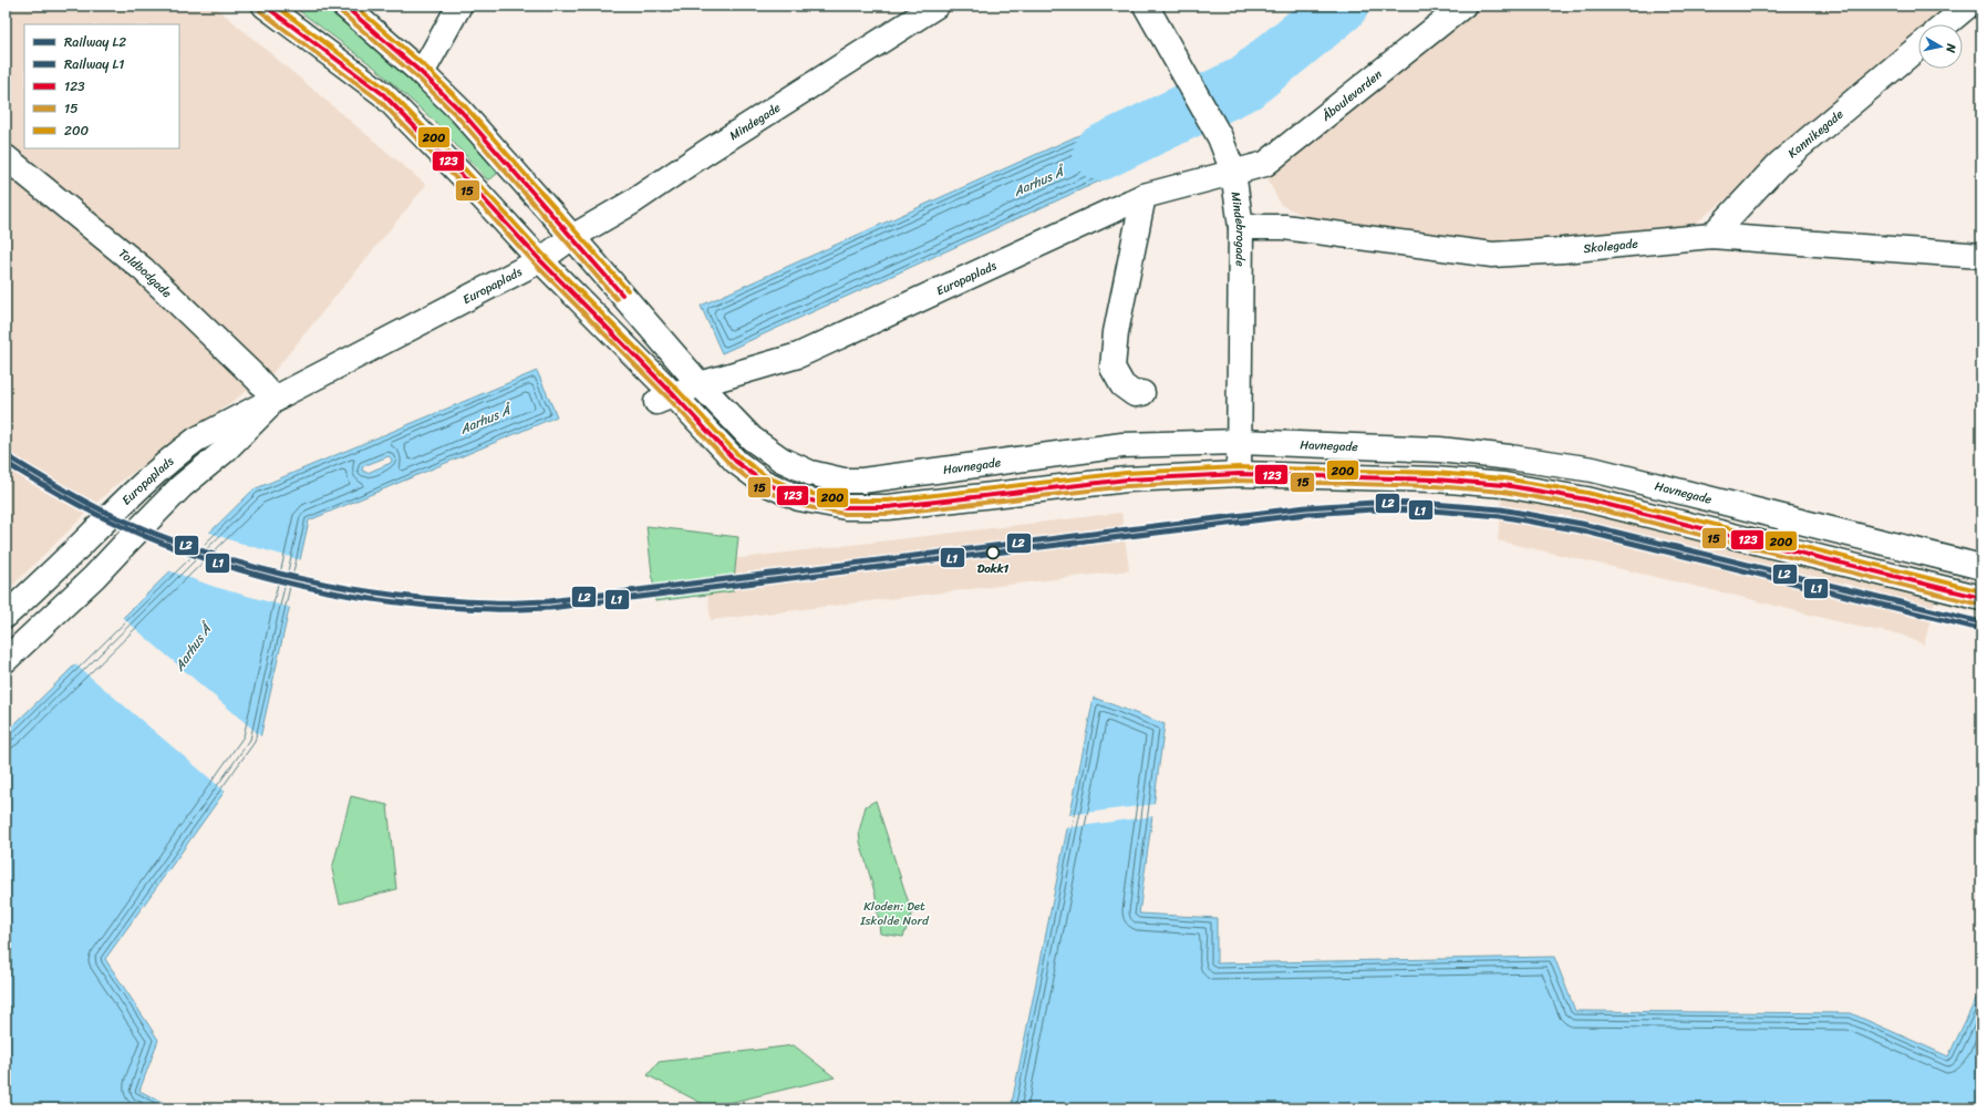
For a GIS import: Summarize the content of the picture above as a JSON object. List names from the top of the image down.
{
  "streets": {
    "street": [
      "Åboulevarden",
      "Mindegade",
      "Kannikegade",
      "Mindebrogade",
      "Skolegade",
      "Toldbodgade",
      "Europaplads",
      "Havnegade"
    ]
  },
  "crossings": [
    ["Åboulevarden", "Mindebrogade"],
    ["Åboulevarden", "Europaplads"],
    ["Mindegade", "Europaplads"],
    ["Kannikegade", "Skolegade"],
    ["Mindebrogade", "Skolegade"],
    ["Mindebrogade", "Europaplads"],
    ["Mindebrogade", "Havnegade"],
    ["Toldbodgade", "Europaplads"],
    ["Europaplads", "Havnegade"]
  ],
  "water": ["Aarhus Å"],
  "parks": ["Kloden: Det Iskolde Nord"],
  "places": ["Dokk1"],
  "lines": [
    "transit line 123",
    "transit line 200",
    "transit line 15",
    "rail line L2",
    "rail line L1"
  ],
  "legend": [
    "Railway L2",
    "Railway L1",
    "123",
    "15",
    "200"
  ],
  "north": "right"
}
